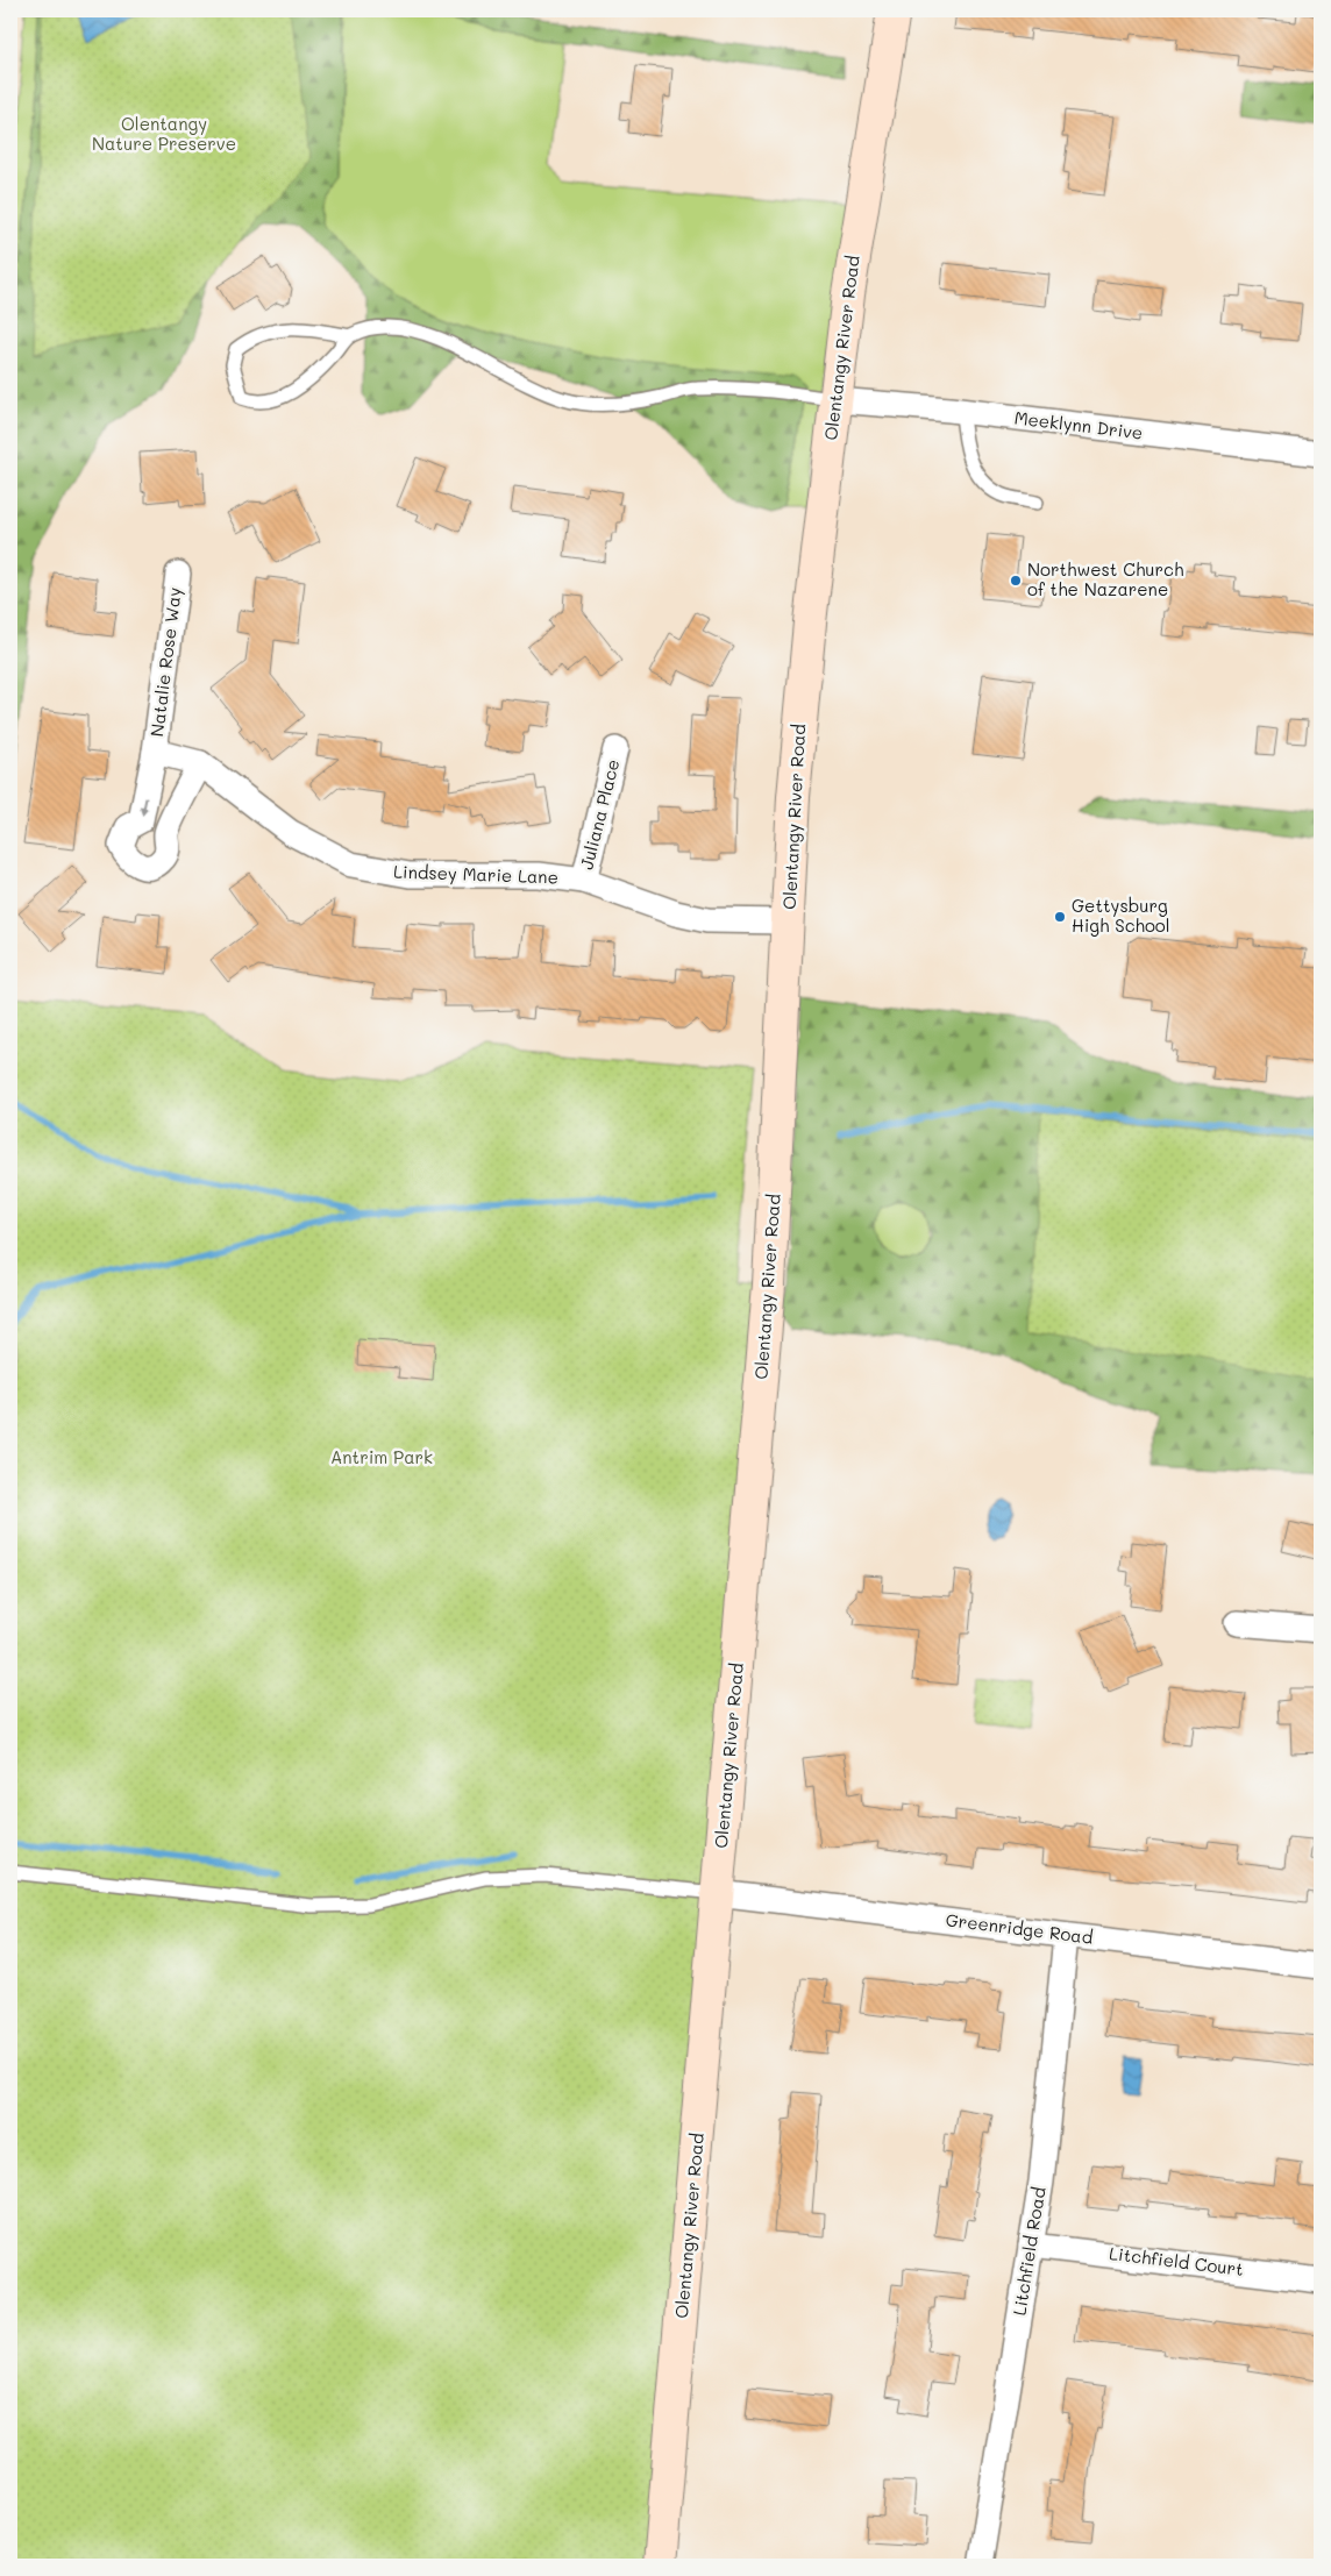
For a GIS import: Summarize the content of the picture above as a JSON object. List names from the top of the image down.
{
  "streets": {
    "main road": ["Olentangy River Road"],
    "street": [
      "Meeklynn Drive",
      "Natalie Rose Way",
      "Juliana Place",
      "Lindsey Marie Lane",
      "Greenridge Road",
      "Litchfield Road",
      "Litchfield Court"
    ]
  },
  "crossings": [
    ["Olentangy River Road", "Meeklynn Drive"],
    ["Olentangy River Road", "Lindsey Marie Lane"],
    ["Olentangy River Road", "Greenridge Road"],
    ["Natalie Rose Way", "Lindsey Marie Lane"],
    ["Juliana Place", "Lindsey Marie Lane"],
    ["Greenridge Road", "Litchfield Road"],
    ["Litchfield Road", "Litchfield Court"]
  ],
  "parks": ["Olentangy Nature Preserve", "Antrim Park"],
  "places": ["Northwest Church of the Nazarene", "Gettysburg High School"]
}
